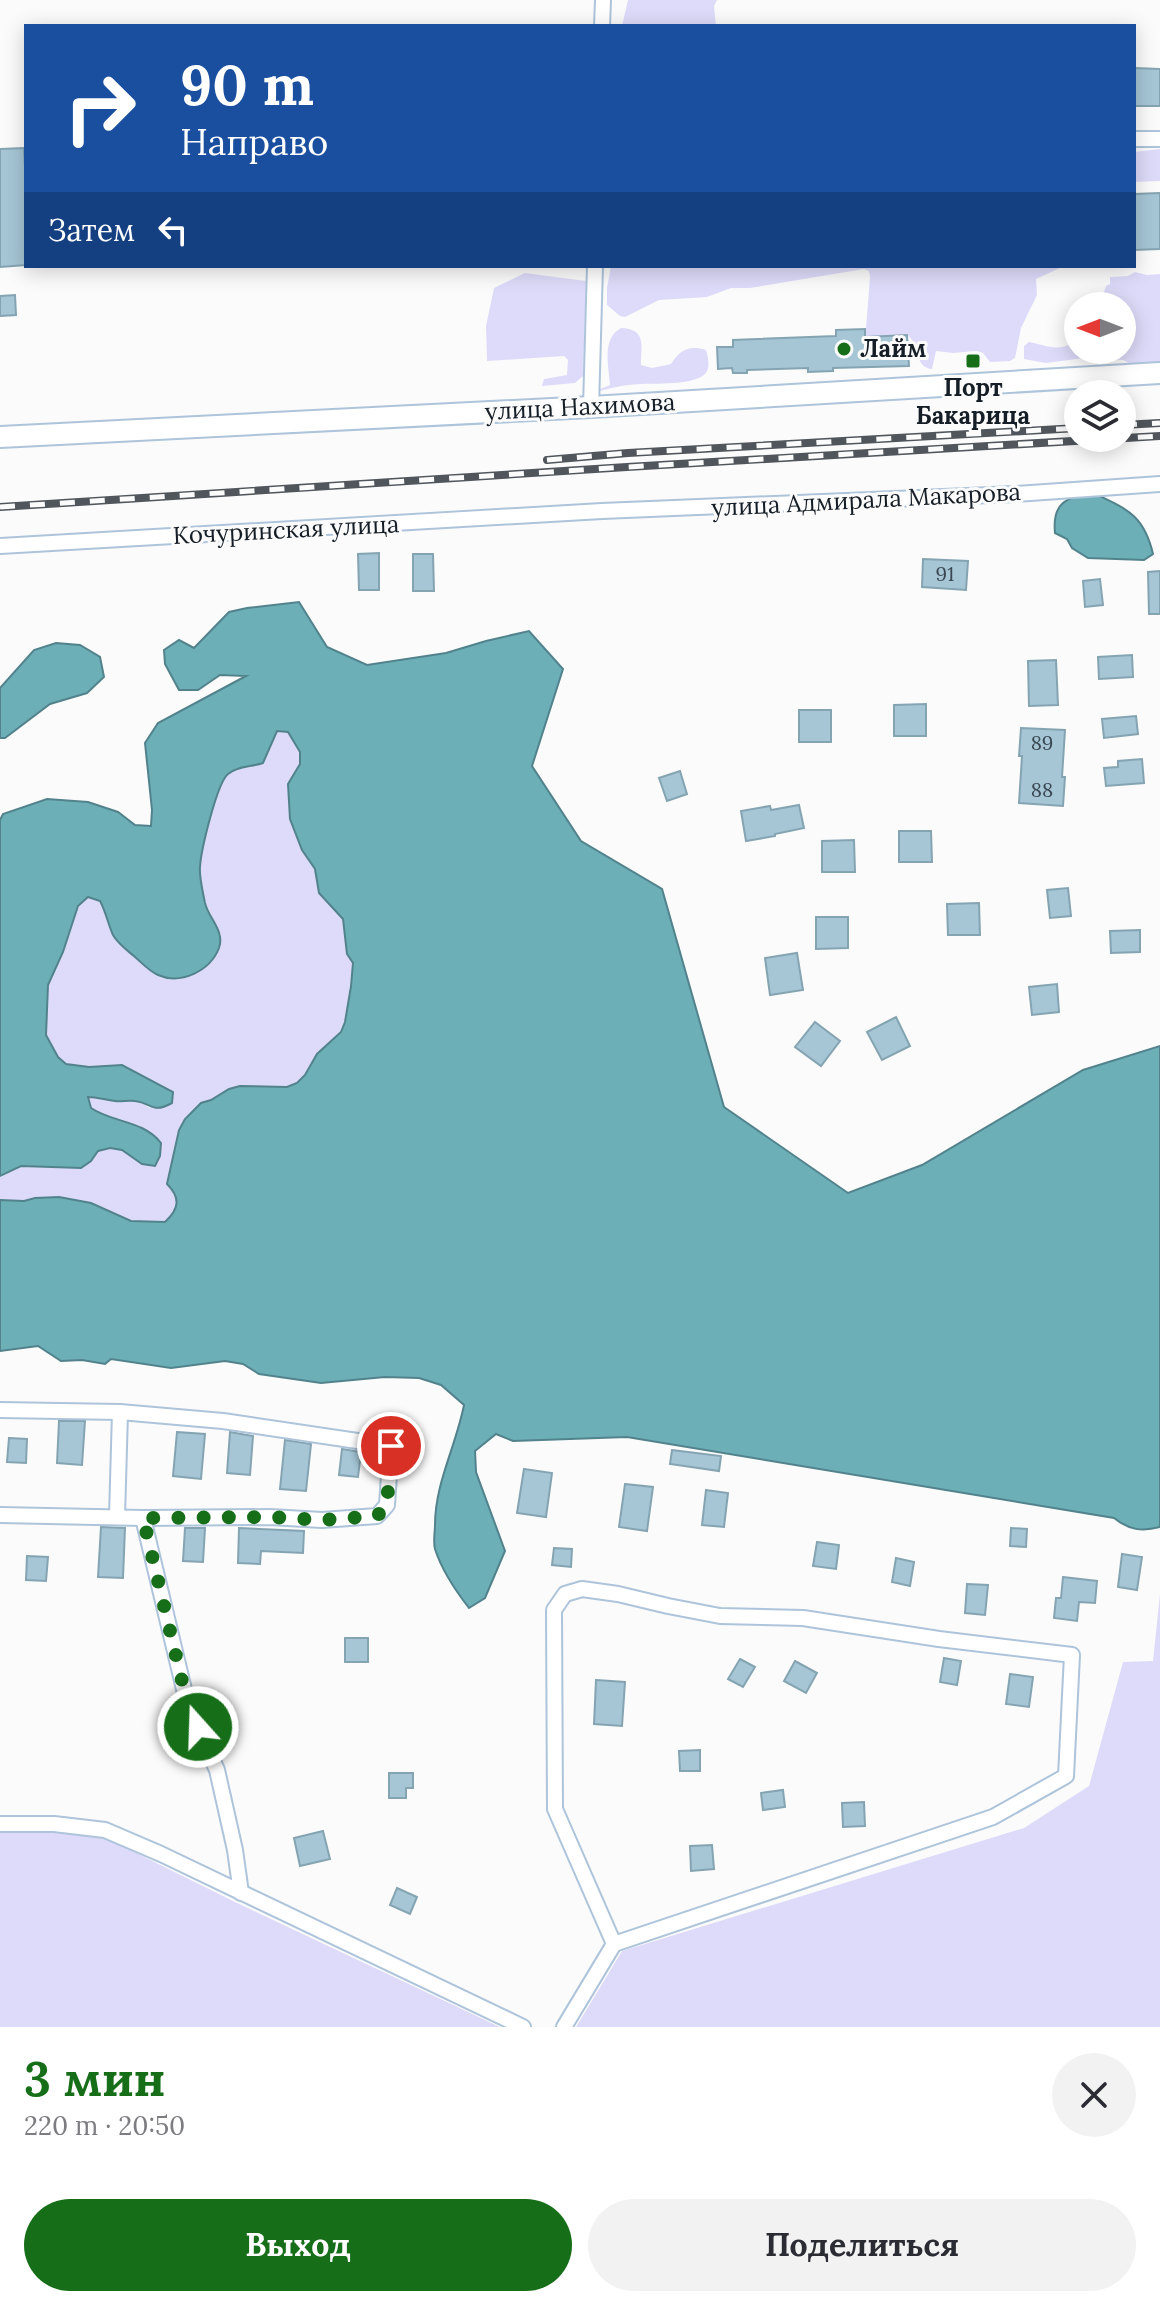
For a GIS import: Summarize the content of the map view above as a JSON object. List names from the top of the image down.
{
  "streets": {
    "main road": ["улица Нахимова"],
    "street": ["улица Адмирала Макарова", "Кочуринская улица"]
  },
  "crossings": [
    ["улица Адмирала Макарова", "Кочуринская улица"]
  ],
  "places": {
    "other": ["Лайм"],
    "transit": ["Порт Бакарица"]
  },
  "house_numbers": ["91", "89", "88"],
  "north": "left",
  "page": {
    "turn": ["90 m", "Направо"],
    "then": "Затем",
    "heading": ["3 мин", "220 m · 20:50"],
    "buttons": ["Выход", "Поделиться"]
  }
}
